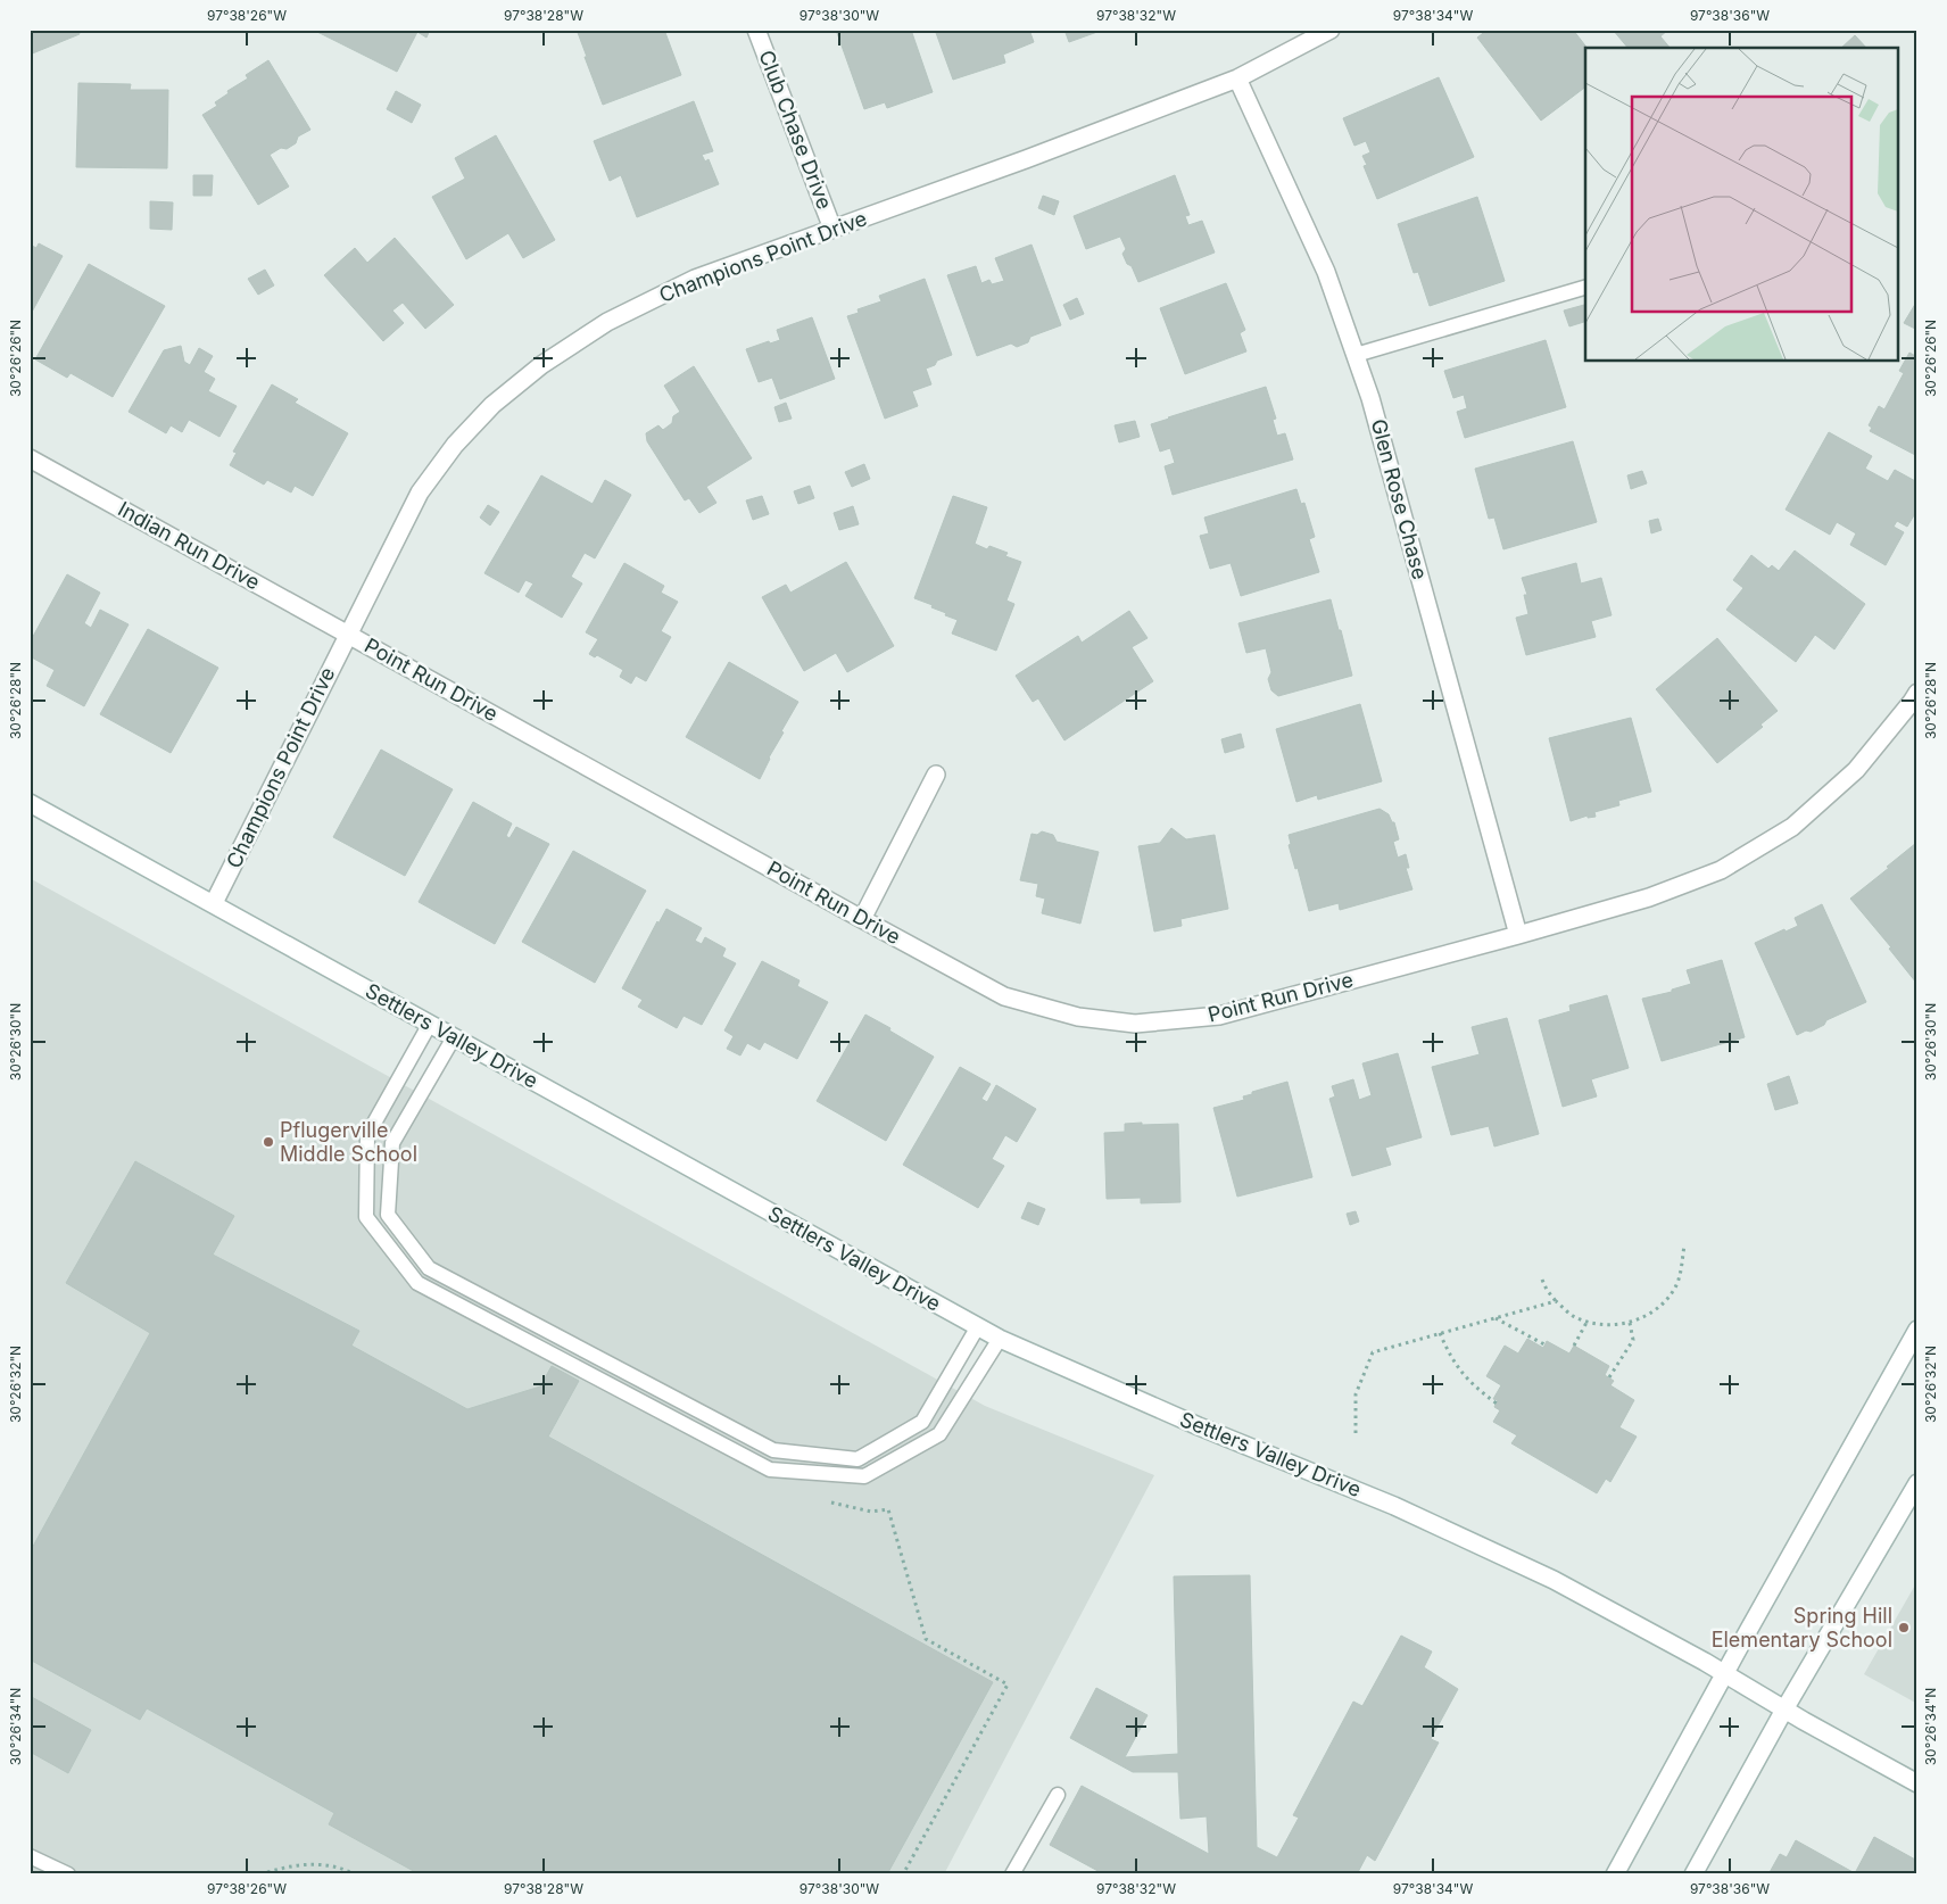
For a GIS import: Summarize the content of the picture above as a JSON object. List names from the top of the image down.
{
  "streets": {
    "street": [
      "Club Chase Drive",
      "Champions Point Drive",
      "Glen Rose Chase",
      "Indian Run Drive",
      "Point Run Drive",
      "Settlers Valley Drive"
    ]
  },
  "crossings": [
    ["Club Chase Drive", "Champions Point Drive"],
    ["Champions Point Drive", "Glen Rose Chase"],
    ["Champions Point Drive", "Indian Run Drive"],
    ["Champions Point Drive", "Point Run Drive"],
    ["Champions Point Drive", "Settlers Valley Drive"],
    ["Glen Rose Chase", "Point Run Drive"],
    ["Indian Run Drive", "Point Run Drive"]
  ],
  "places": ["Pflugerville Middle School", "Spring Hill Elementary School"],
  "coordinates": [
    "97°38'26\"W",
    "97°38'28\"W",
    "97°38'30\"W",
    "97°38'32\"W",
    "97°38'34\"W",
    "97°38'36\"W",
    "30°26'26\"N",
    "30°26'28\"N",
    "30°26'30\"N",
    "30°26'32\"N",
    "30°26'34\"N"
  ]
}
